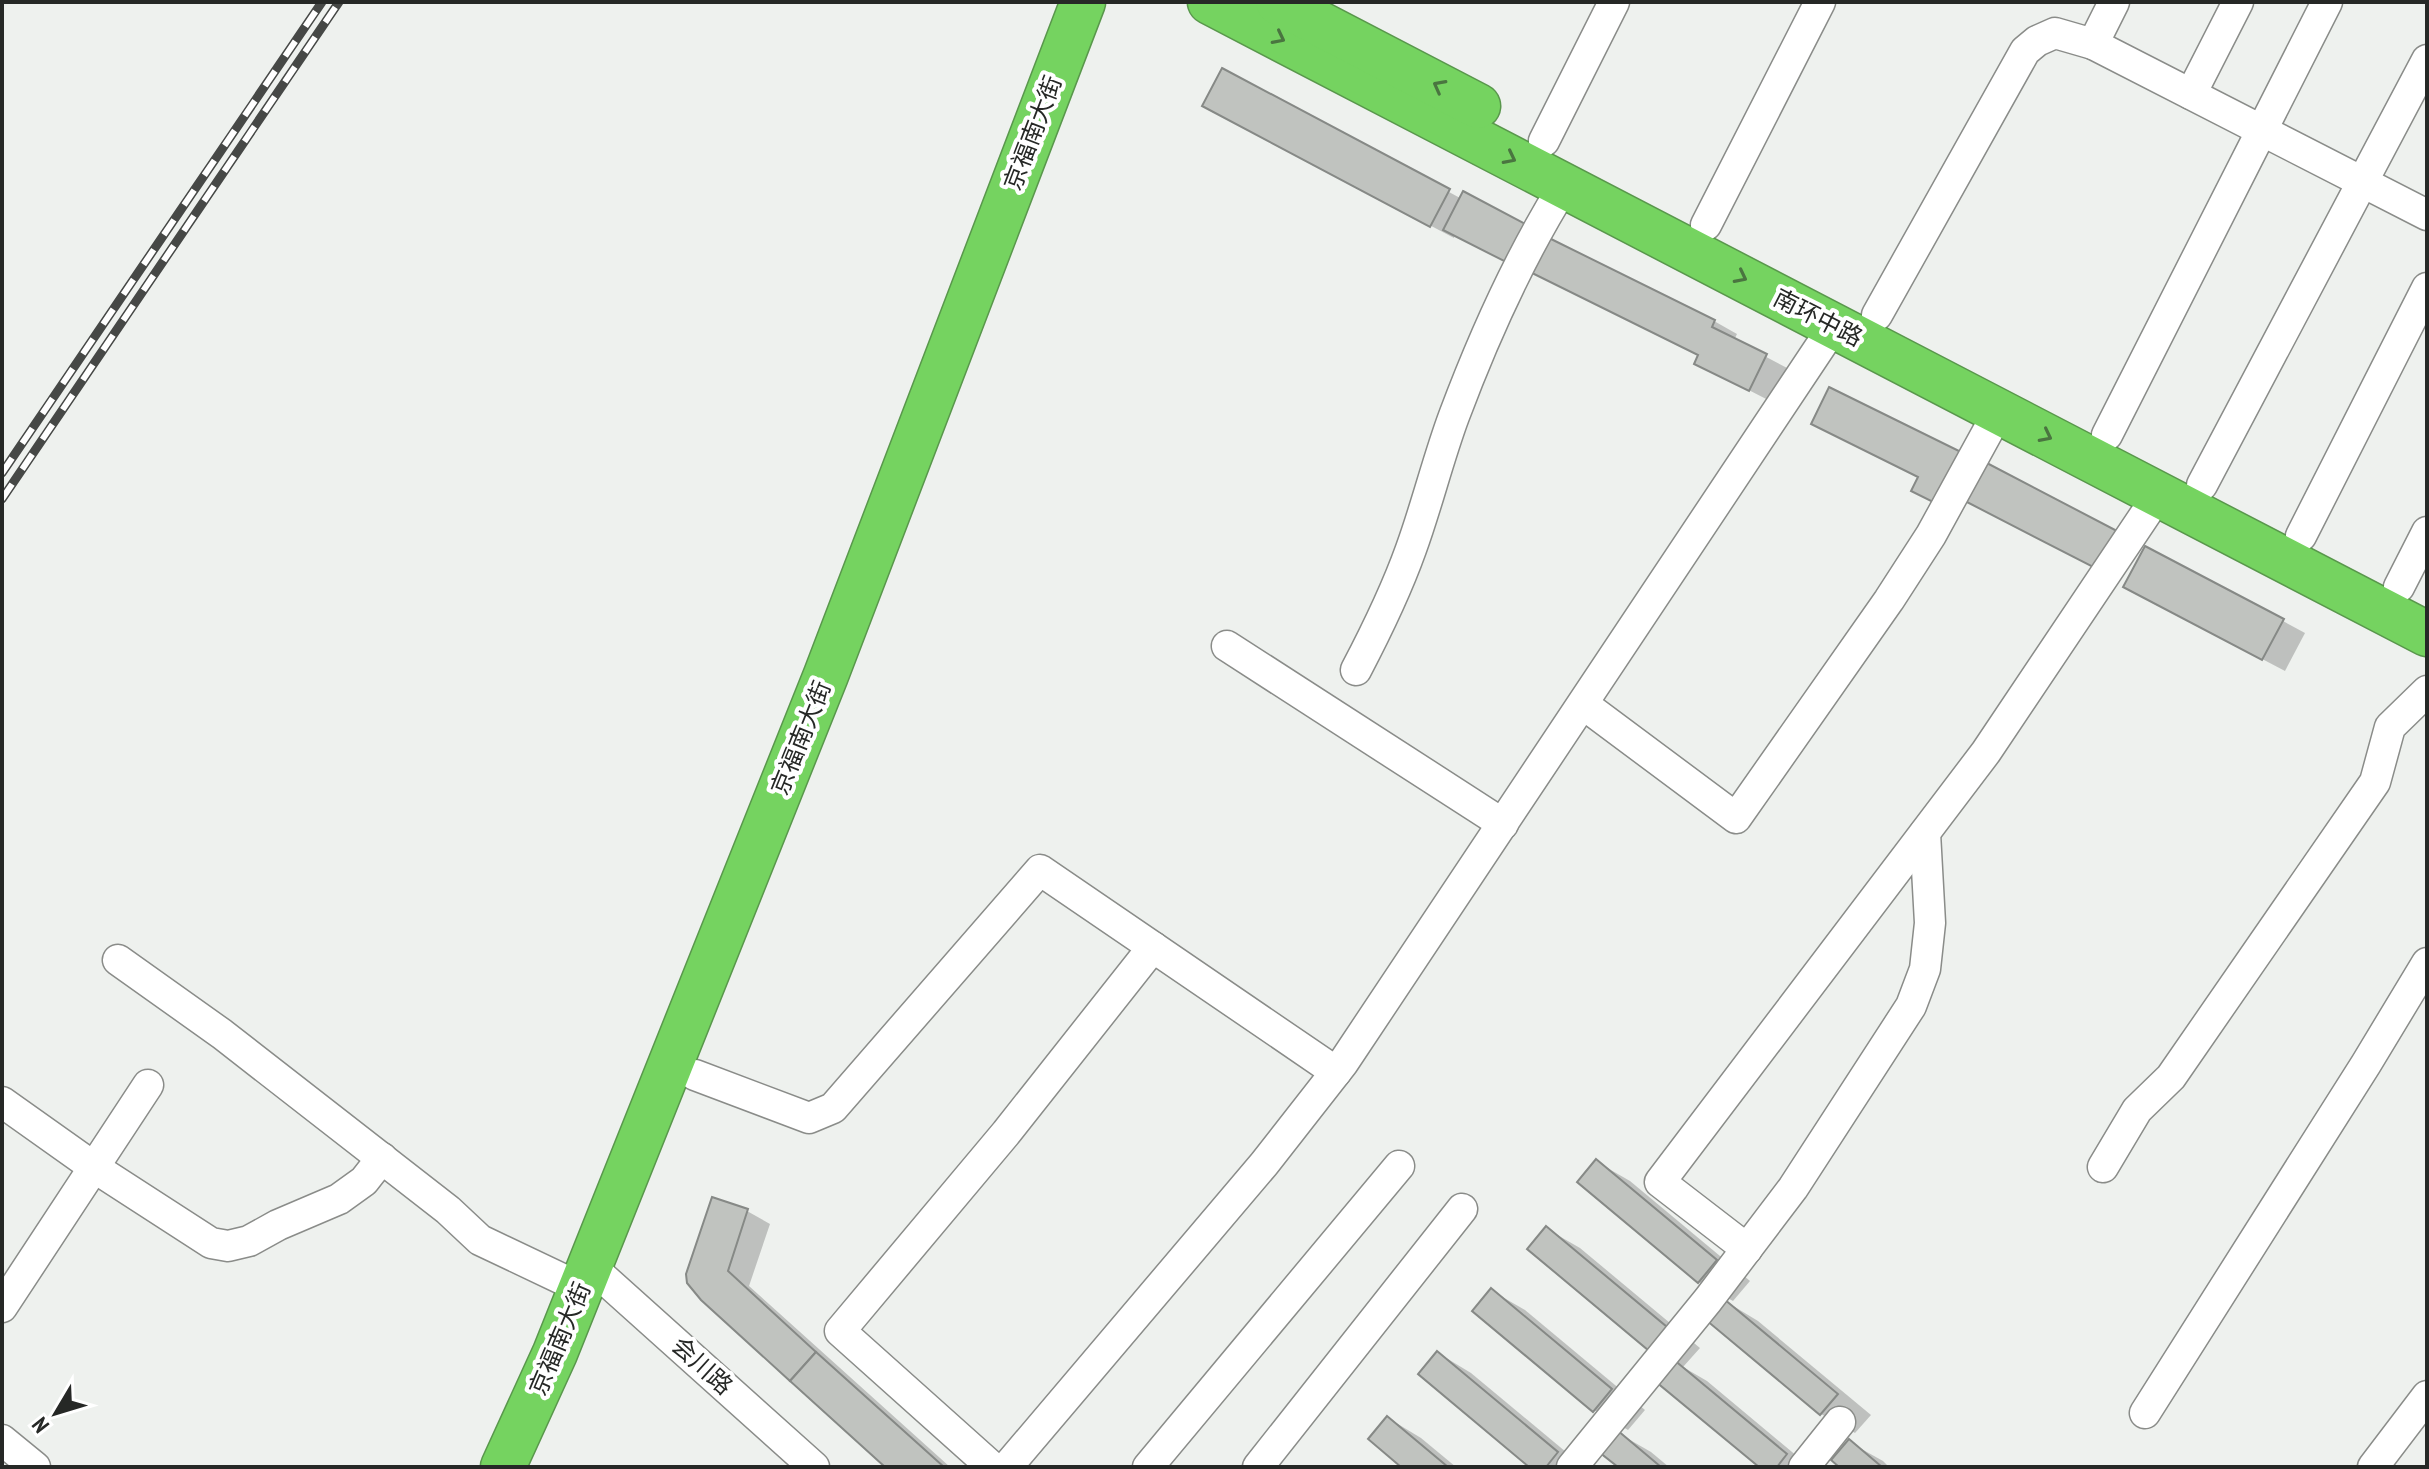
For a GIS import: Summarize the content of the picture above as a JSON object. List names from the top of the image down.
{
  "streets": {
    "highway": ["京福南大街", "南环中路"],
    "street": ["会川路"]
  },
  "crossings": [
    ["京福南大街", "会川路"]
  ],
  "north": "bottom left"
}
